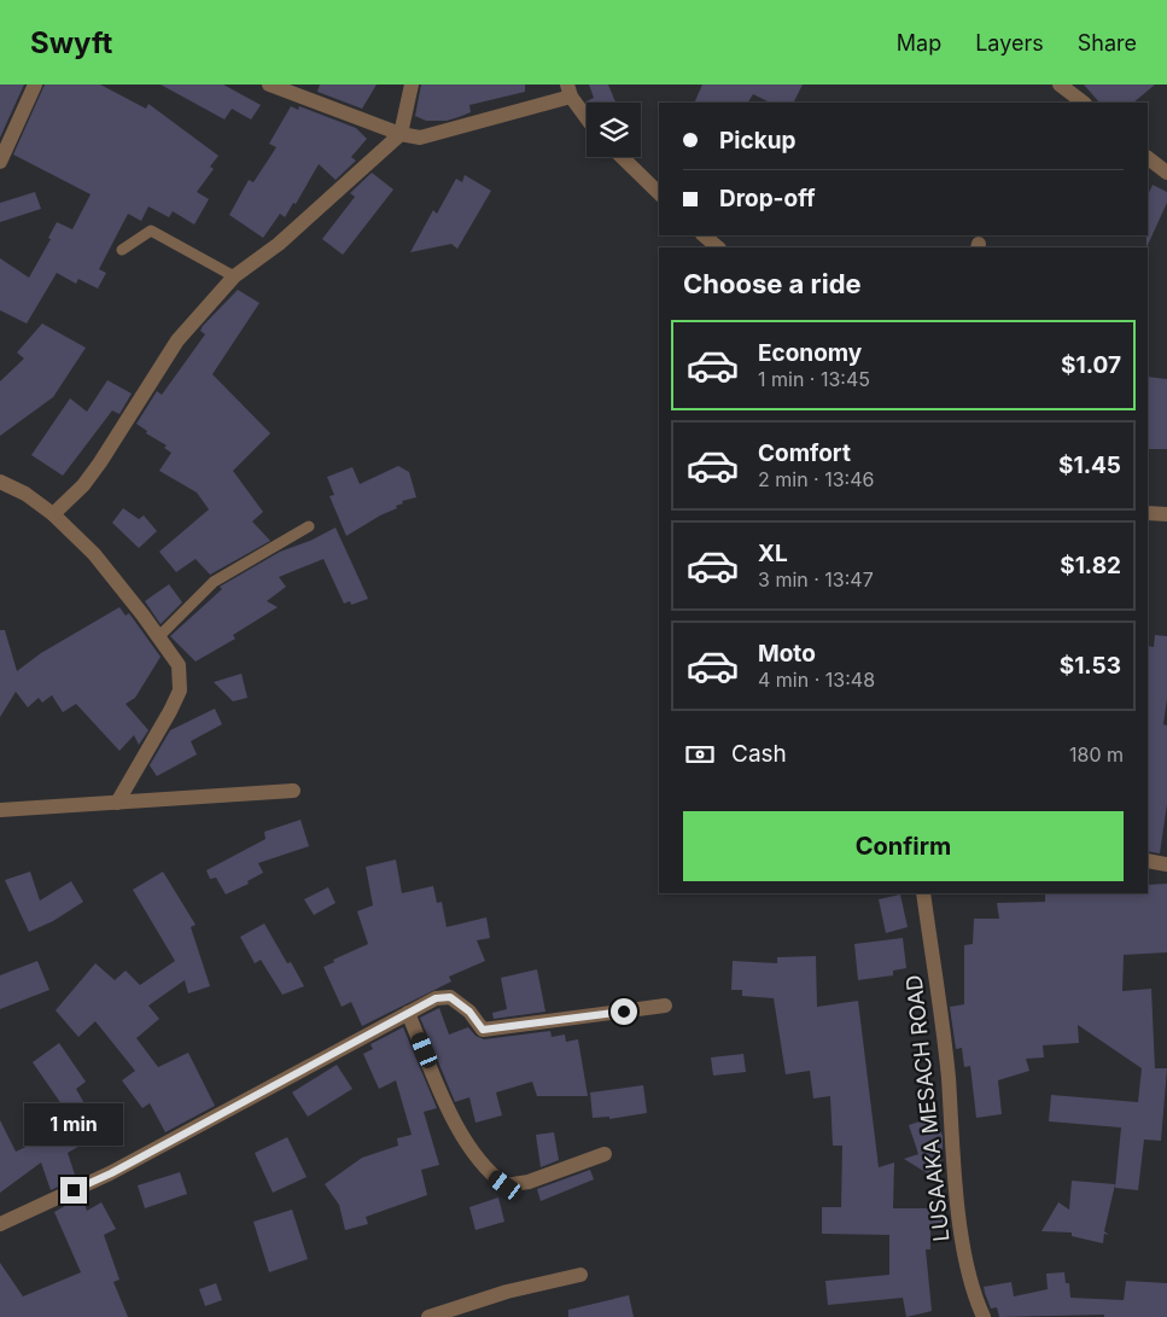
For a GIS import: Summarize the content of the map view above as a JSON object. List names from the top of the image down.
{
  "streets": {
    "street": ["LUSAAKA MESACH ROAD"]
  },
  "page": {
    "header": "Swyft",
    "nav": ["Map", "Layers", "Share"],
    "banner": ["Pickup", "Drop-off"],
    "heading": "Choose a ride",
    "list": [
      {
        "name": "Economy",
        "note": "1 min · 13:45",
        "value": "$1.07"
      },
      {
        "name": "Comfort",
        "note": "2 min · 13:46",
        "value": "$1.45"
      },
      {
        "name": "XL",
        "note": "3 min · 13:47",
        "value": "$1.82"
      },
      {
        "name": "Moto",
        "note": "4 min · 13:48",
        "value": "$1.53"
      }
    ],
    "pay": ["Cash", "180 m"],
    "buttons": "Confirm",
    "bubble": "1 min"
  }
}
